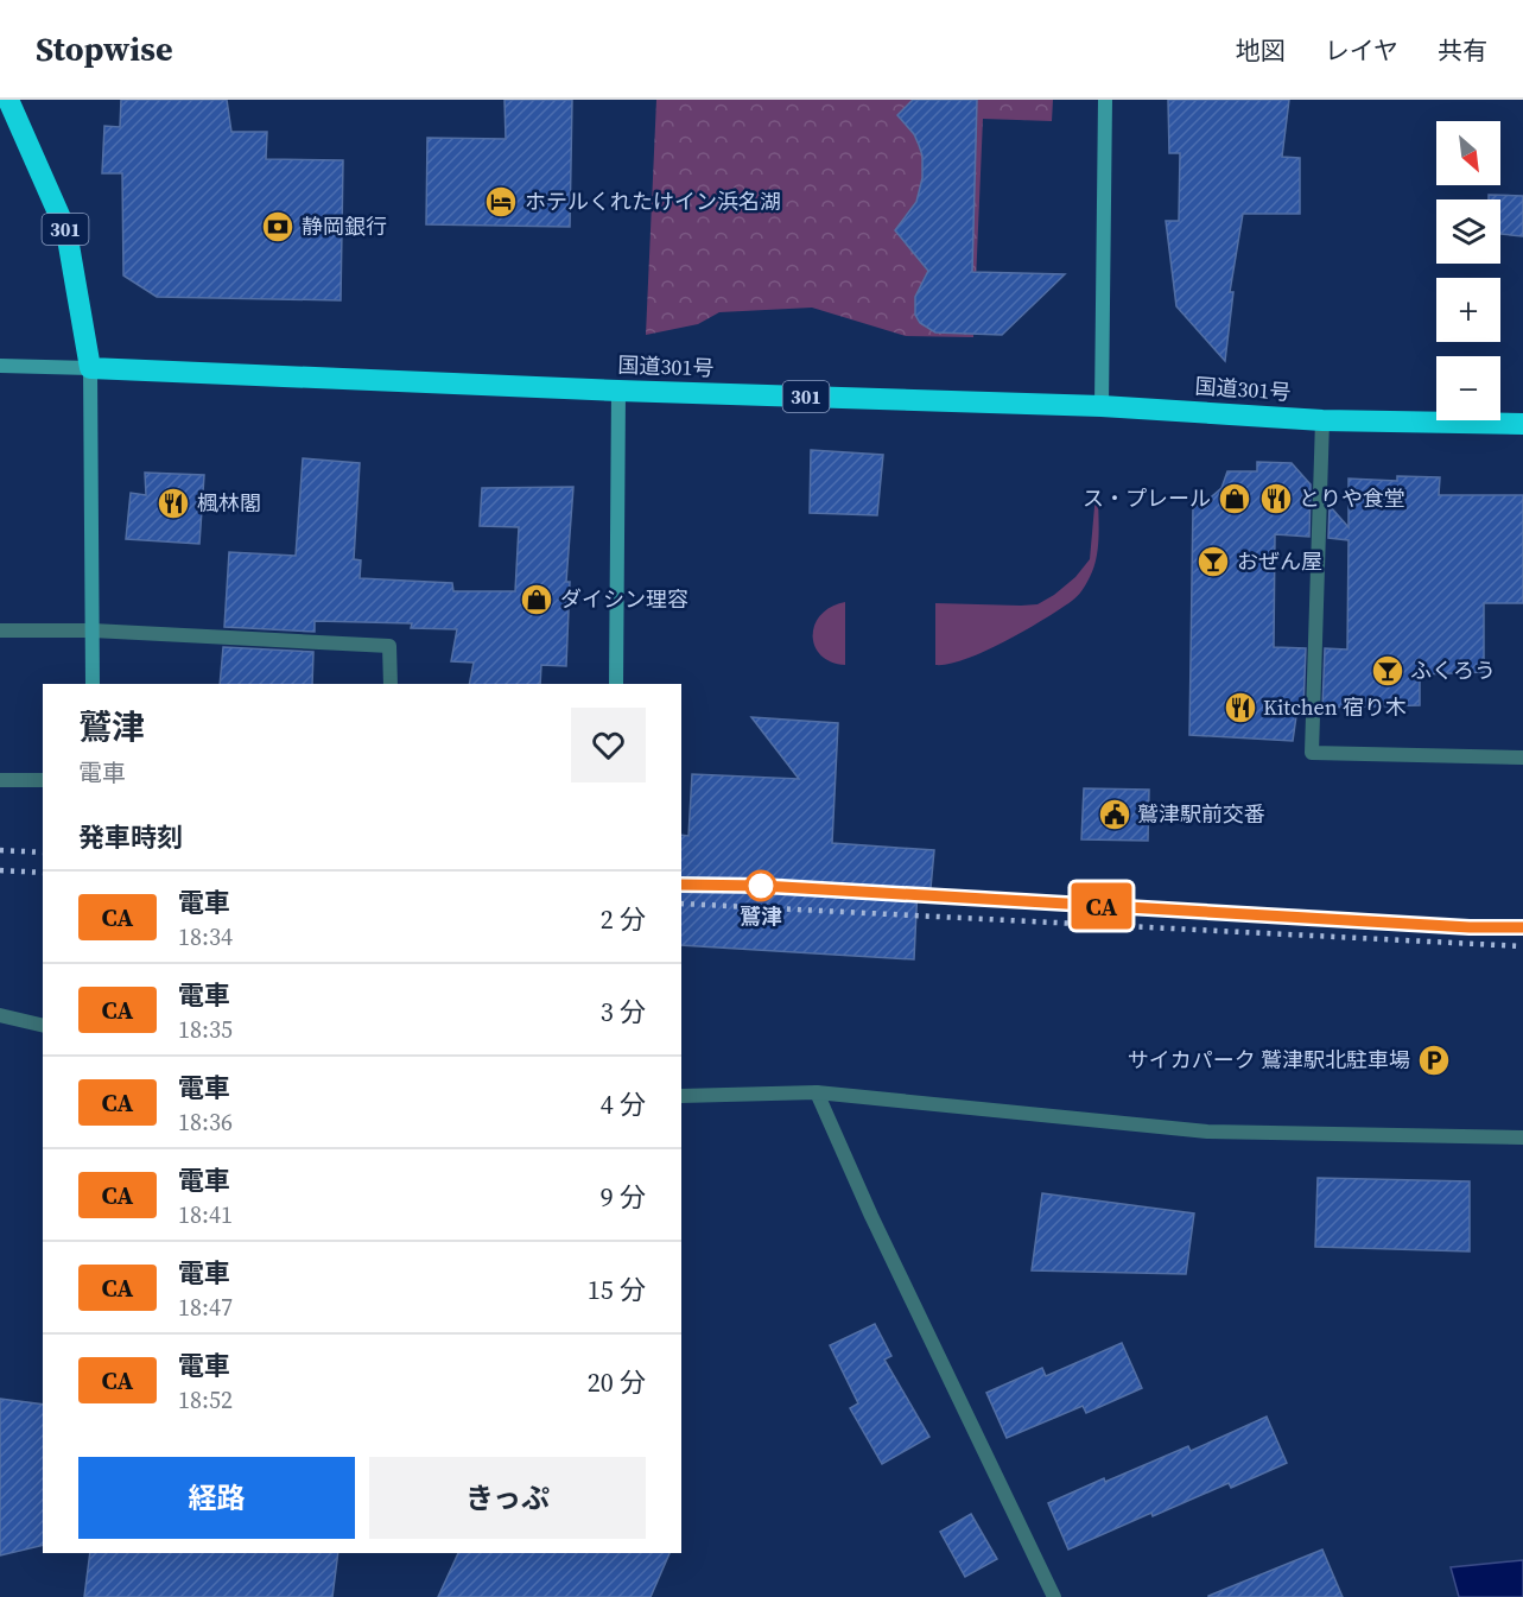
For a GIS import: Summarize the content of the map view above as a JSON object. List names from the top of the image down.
{
  "streets": {
    "highway": ["301", "国道301号"]
  },
  "crossings": [
    ["301", "国道301号"]
  ],
  "places": {
    "hotel": ["ホテルくれたけイン浜名湖"],
    "bank": ["静岡銀行"],
    "shop": ["ス・プレール", "ダイシン理容"],
    "restaurant": ["とりや食堂", "楓林閣", "Kitchen 宿り木"],
    "bar": ["おぜん屋", "ふくろう"],
    "public building": ["鷲津駅前交番"],
    "other": ["鷲津"],
    "parking": ["サイカパーク 鷲津駅北駐車場"]
  },
  "north": "bottom right",
  "page": {
    "header": "Stopwise",
    "nav": ["地図", "レイヤ", "共有"],
    "on_map": "CA",
    "map_buttons": ["+", "−"],
    "heading": [
      ["鷲津", "電車"],
      "発車時刻"
    ],
    "list": [
      {
        "mark": "CA",
        "name": "電車",
        "note": "18:34",
        "value": "2 分"
      },
      {
        "mark": "CA",
        "name": "電車",
        "note": "18:35",
        "value": "3 分"
      },
      {
        "mark": "CA",
        "name": "電車",
        "note": "18:36",
        "value": "4 分"
      },
      {
        "mark": "CA",
        "name": "電車",
        "note": "18:41",
        "value": "9 分"
      },
      {
        "mark": "CA",
        "name": "電車",
        "note": "18:47",
        "value": "15 分"
      },
      {
        "mark": "CA",
        "name": "電車",
        "note": "18:52",
        "value": "20 分"
      }
    ],
    "buttons": ["経路", "きっぷ"]
  }
}
